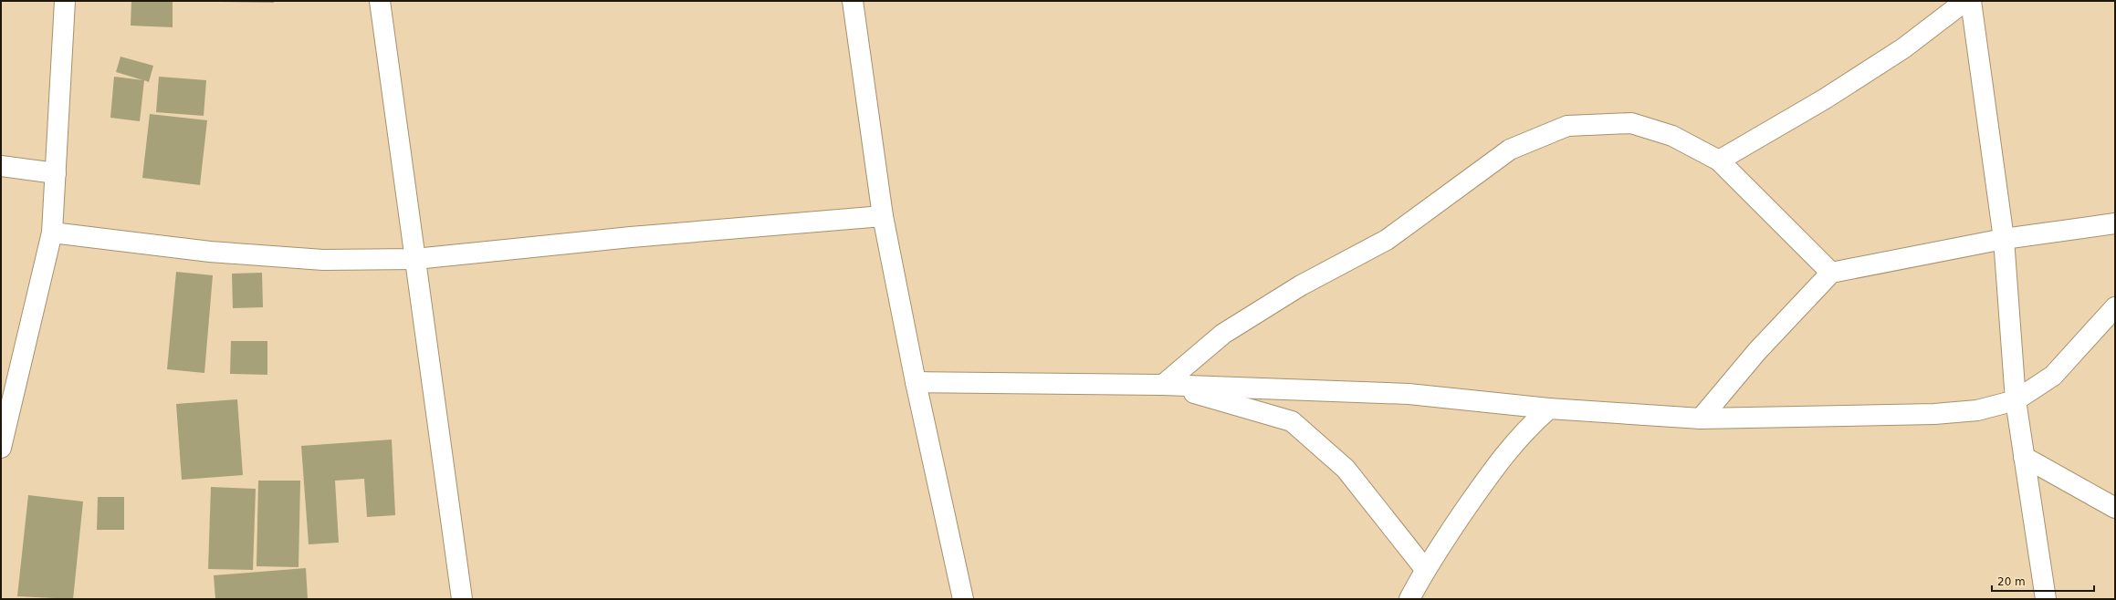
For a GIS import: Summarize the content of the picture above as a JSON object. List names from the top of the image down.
{
  "scale_bar": "20 m"
}
